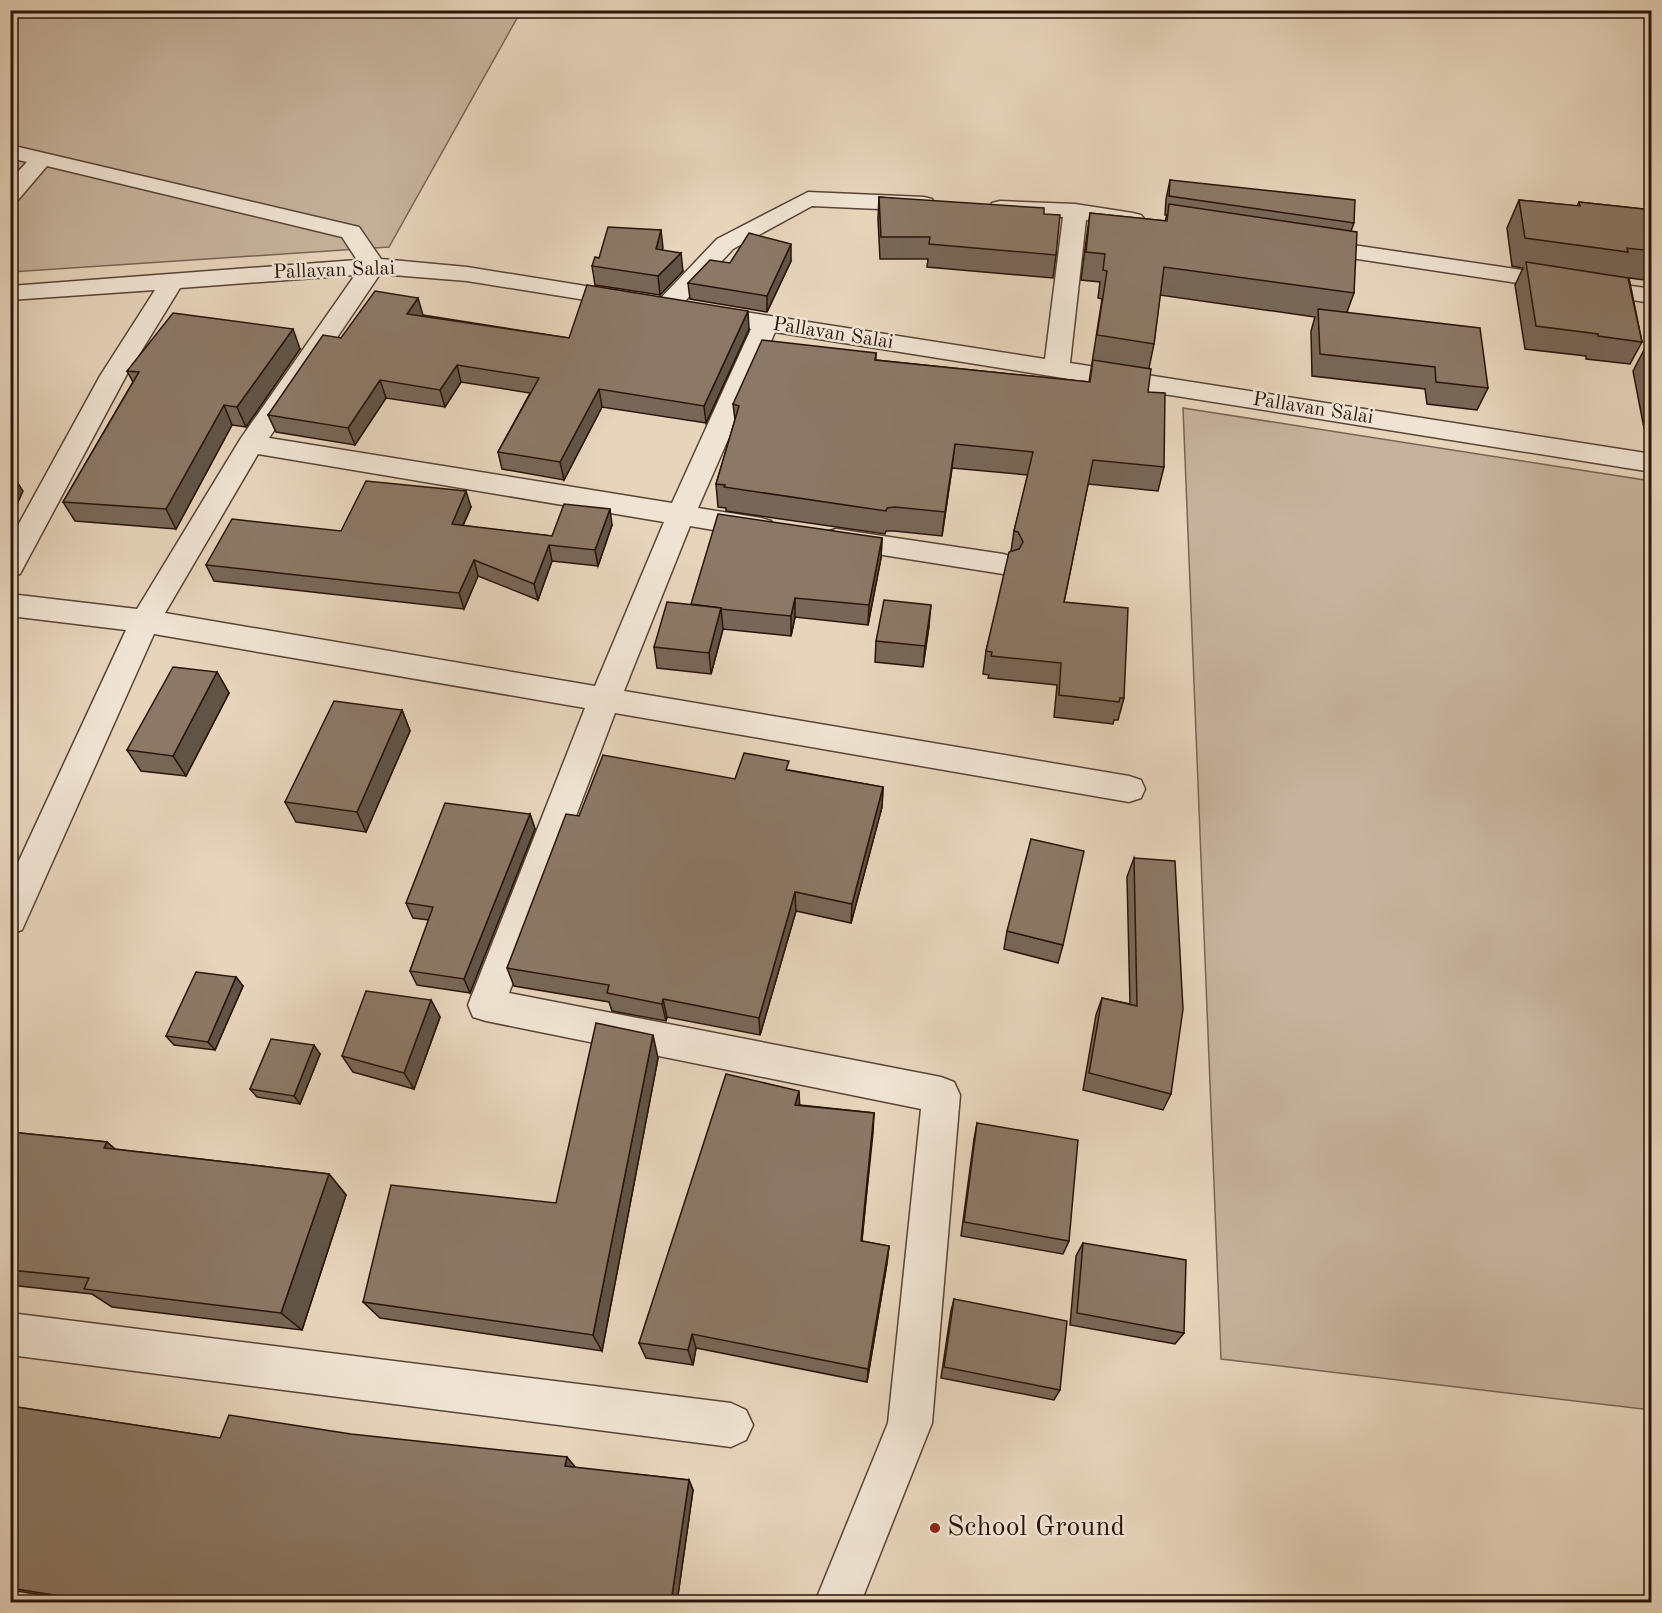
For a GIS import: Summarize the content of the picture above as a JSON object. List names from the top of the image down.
{
  "streets": {
    "street": ["Pallavan Salai"]
  },
  "places": ["School Ground"]
}
